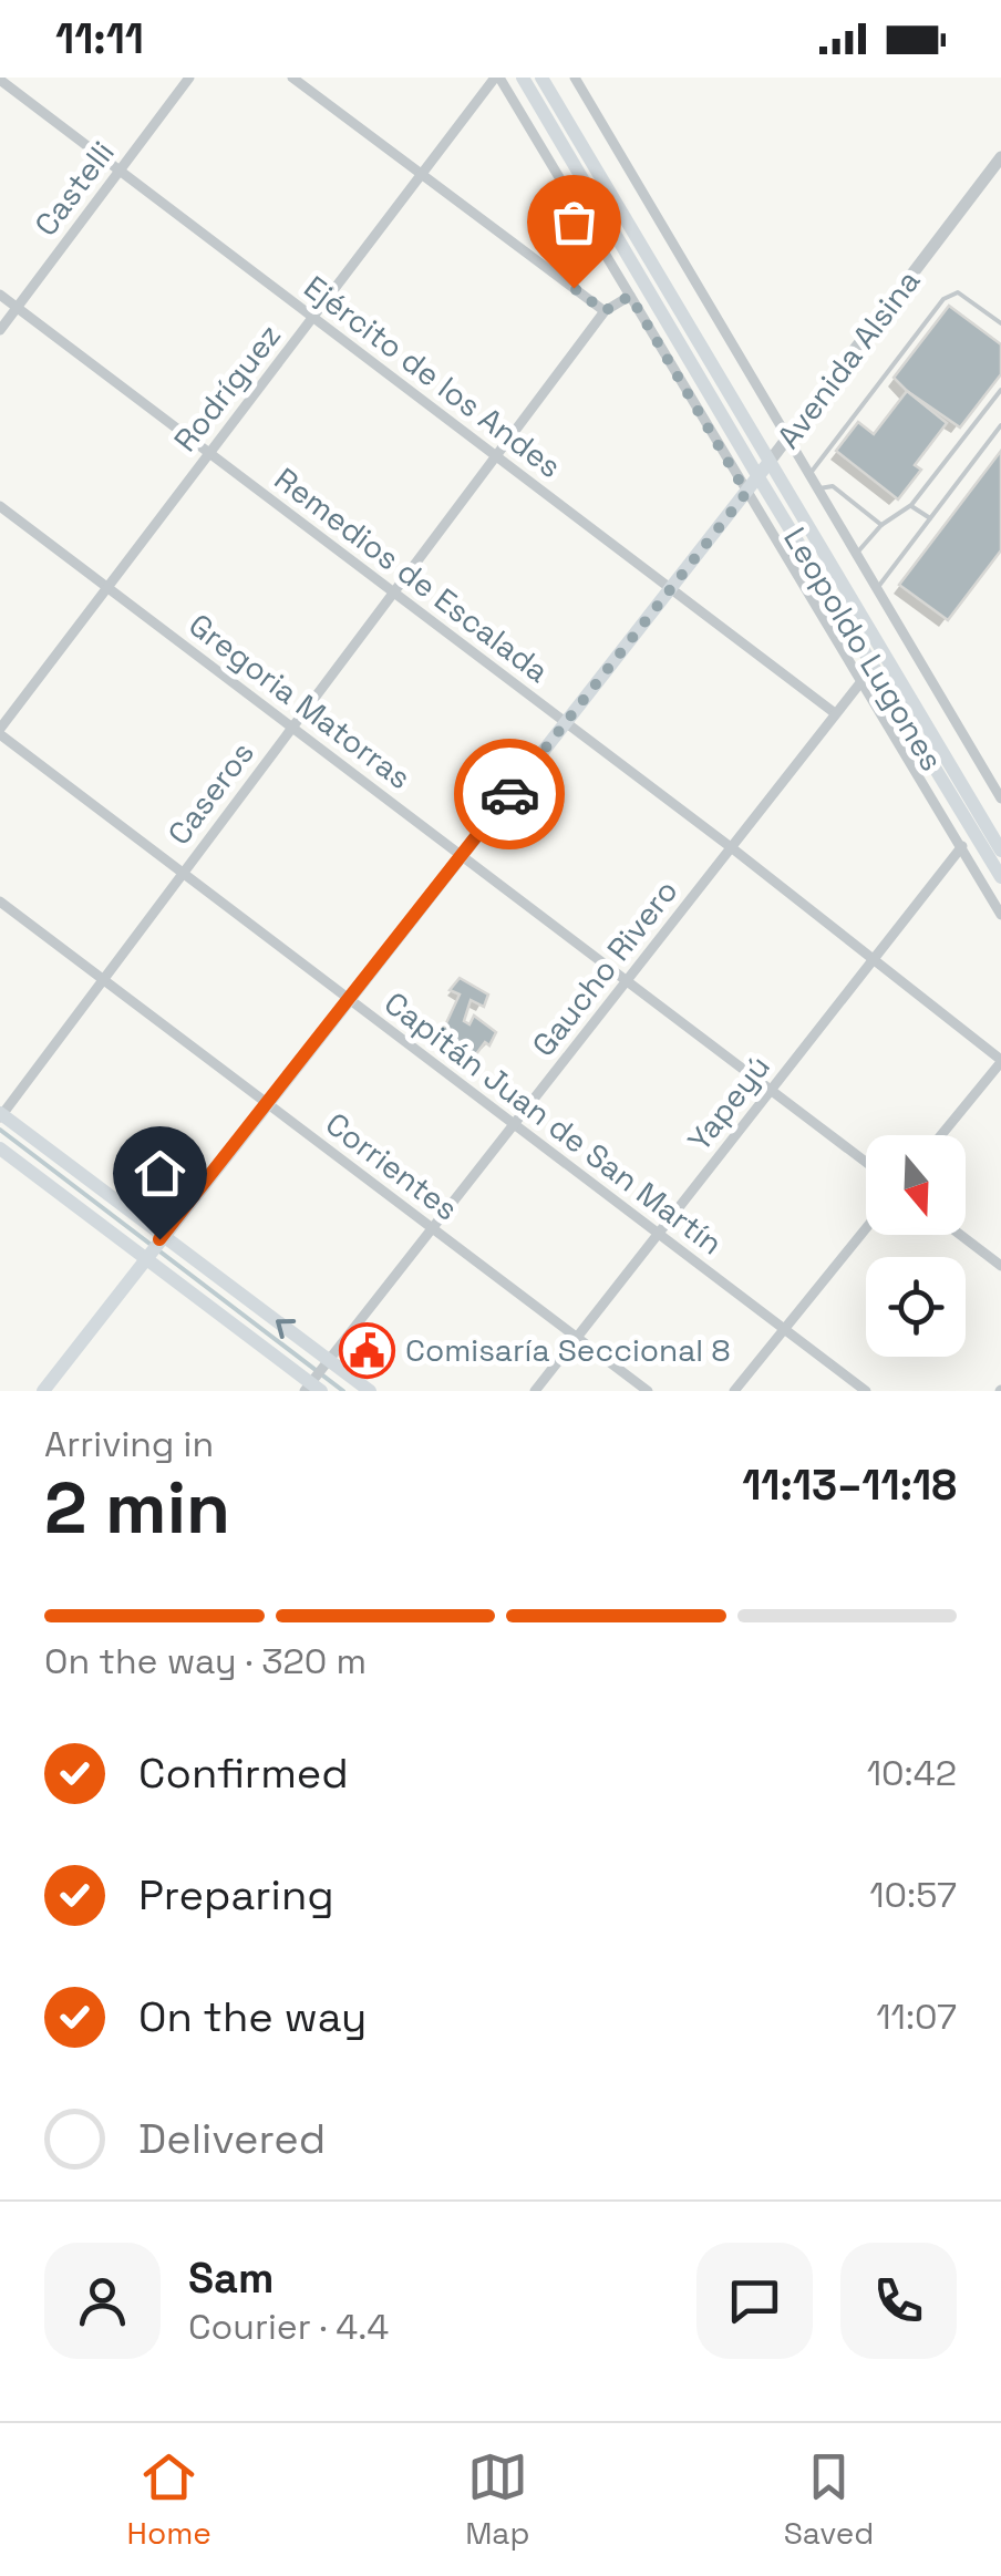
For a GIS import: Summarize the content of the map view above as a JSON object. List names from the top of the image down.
{
  "streets": {
    "main road": ["Avenida Alsina", "Leopoldo Lugones"],
    "street": [
      "Castelli",
      "Ejército de los Andes",
      "Rodríguez",
      "Remedios de Escalada",
      "Gregoria Matorras",
      "Caseros",
      "Gaucho Rivero",
      "Yapeyú",
      "Capitán Juan de San Martín",
      "Corrientes"
    ]
  },
  "crossings": [
    ["Castelli", "Ejército de los Andes"],
    ["Castelli", "Remedios de Escalada"],
    ["Avenida Alsina", "Ejército de los Andes"],
    ["Avenida Alsina", "Remedios de Escalada"],
    ["Avenida Alsina", "Leopoldo Lugones"],
    ["Avenida Alsina", "Gregoria Matorras"],
    ["Avenida Alsina", "Capitán Juan de San Martín"],
    ["Avenida Alsina", "Corrientes"],
    ["Ejército de los Andes", "Rodríguez"],
    ["Ejército de los Andes", "Caseros"],
    ["Ejército de los Andes", "Gaucho Rivero"],
    ["Rodríguez", "Remedios de Escalada"],
    ["Rodríguez", "Gregoria Matorras"],
    ["Rodríguez", "Capitán Juan de San Martín"],
    ["Remedios de Escalada", "Caseros"],
    ["Remedios de Escalada", "Gaucho Rivero"],
    ["Remedios de Escalada", "Yapeyú"],
    ["Gregoria Matorras", "Caseros"],
    ["Gregoria Matorras", "Gaucho Rivero"],
    ["Gregoria Matorras", "Yapeyú"],
    ["Caseros", "Capitán Juan de San Martín"],
    ["Caseros", "Corrientes"],
    ["Gaucho Rivero", "Capitán Juan de San Martín"],
    ["Gaucho Rivero", "Corrientes"],
    ["Yapeyú", "Capitán Juan de San Martín"],
    ["Yapeyú", "Corrientes"]
  ],
  "places": {
    "public building": ["Comisaría Seccional 8"]
  },
  "north": "bottom",
  "page": {
    "status": "11:11",
    "heading": ["2 min", "Arriving in", "11:13–11:18"],
    "panel": ["Sam", "Courier · 4.4"],
    "bar": "On the way · 320 m",
    "list": [
      ["Confirmed", "10:42"],
      ["Preparing", "10:57"],
      ["On the way", "11:07"],
      "Delivered"
    ],
    "tabs": ["Home", "Map", "Saved"]
  }
}
